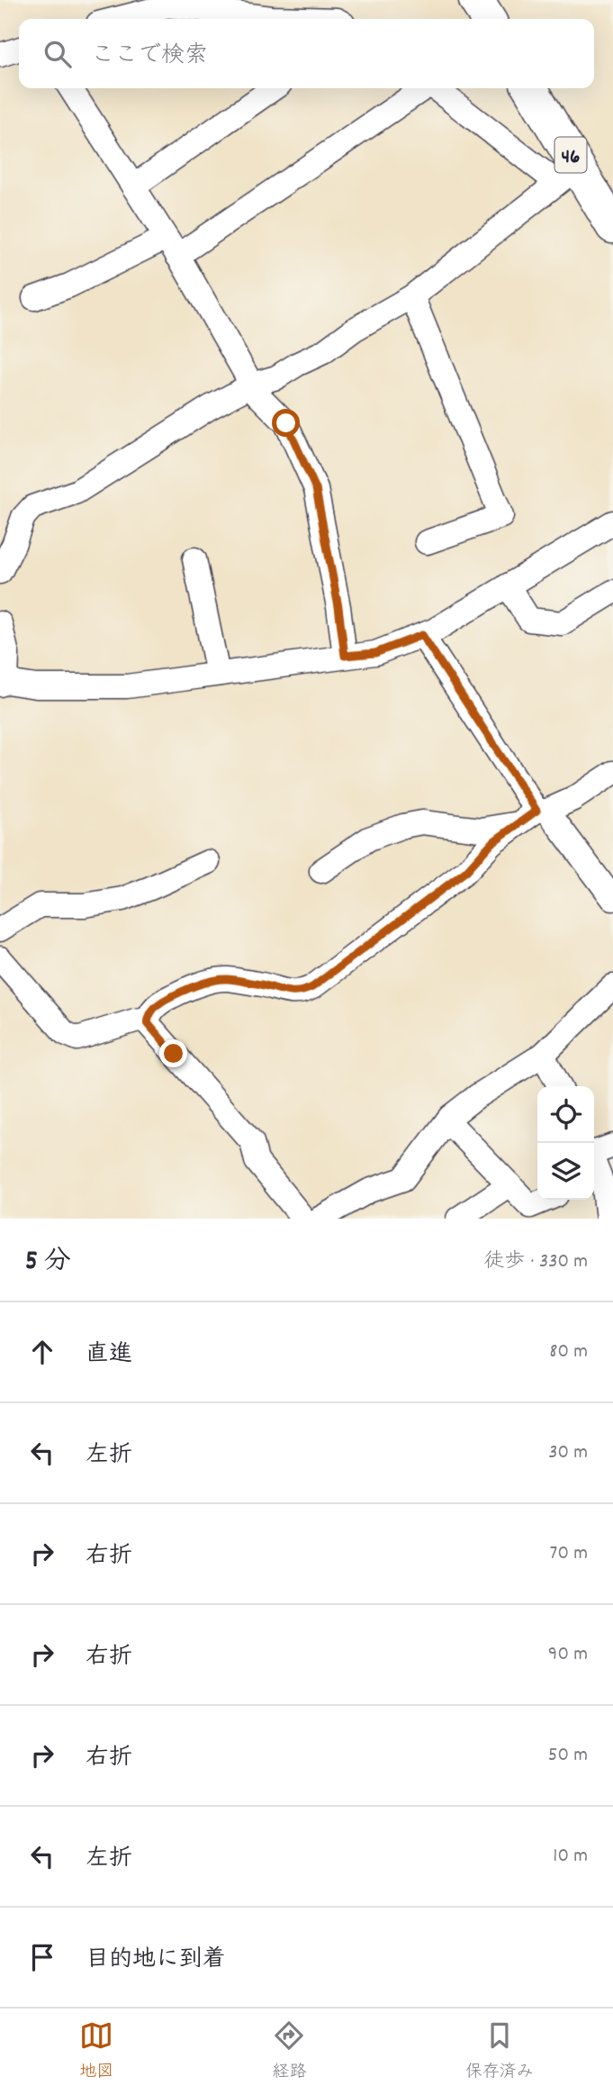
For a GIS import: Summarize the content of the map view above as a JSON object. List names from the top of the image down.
{
  "streets": {
    "main road": ["46"]
  },
  "page": {
    "search": "ここで検索",
    "heading": ["5 分", "徒歩 · 330 m"],
    "list": [
      ["直進", "80 m"],
      ["左折", "30 m"],
      ["右折", "70 m"],
      ["右折", "90 m"],
      ["右折", "50 m"],
      ["左折", "10 m"],
      "目的地に到着"
    ],
    "nav": ["地図", "経路", "保存済み"]
  }
}
